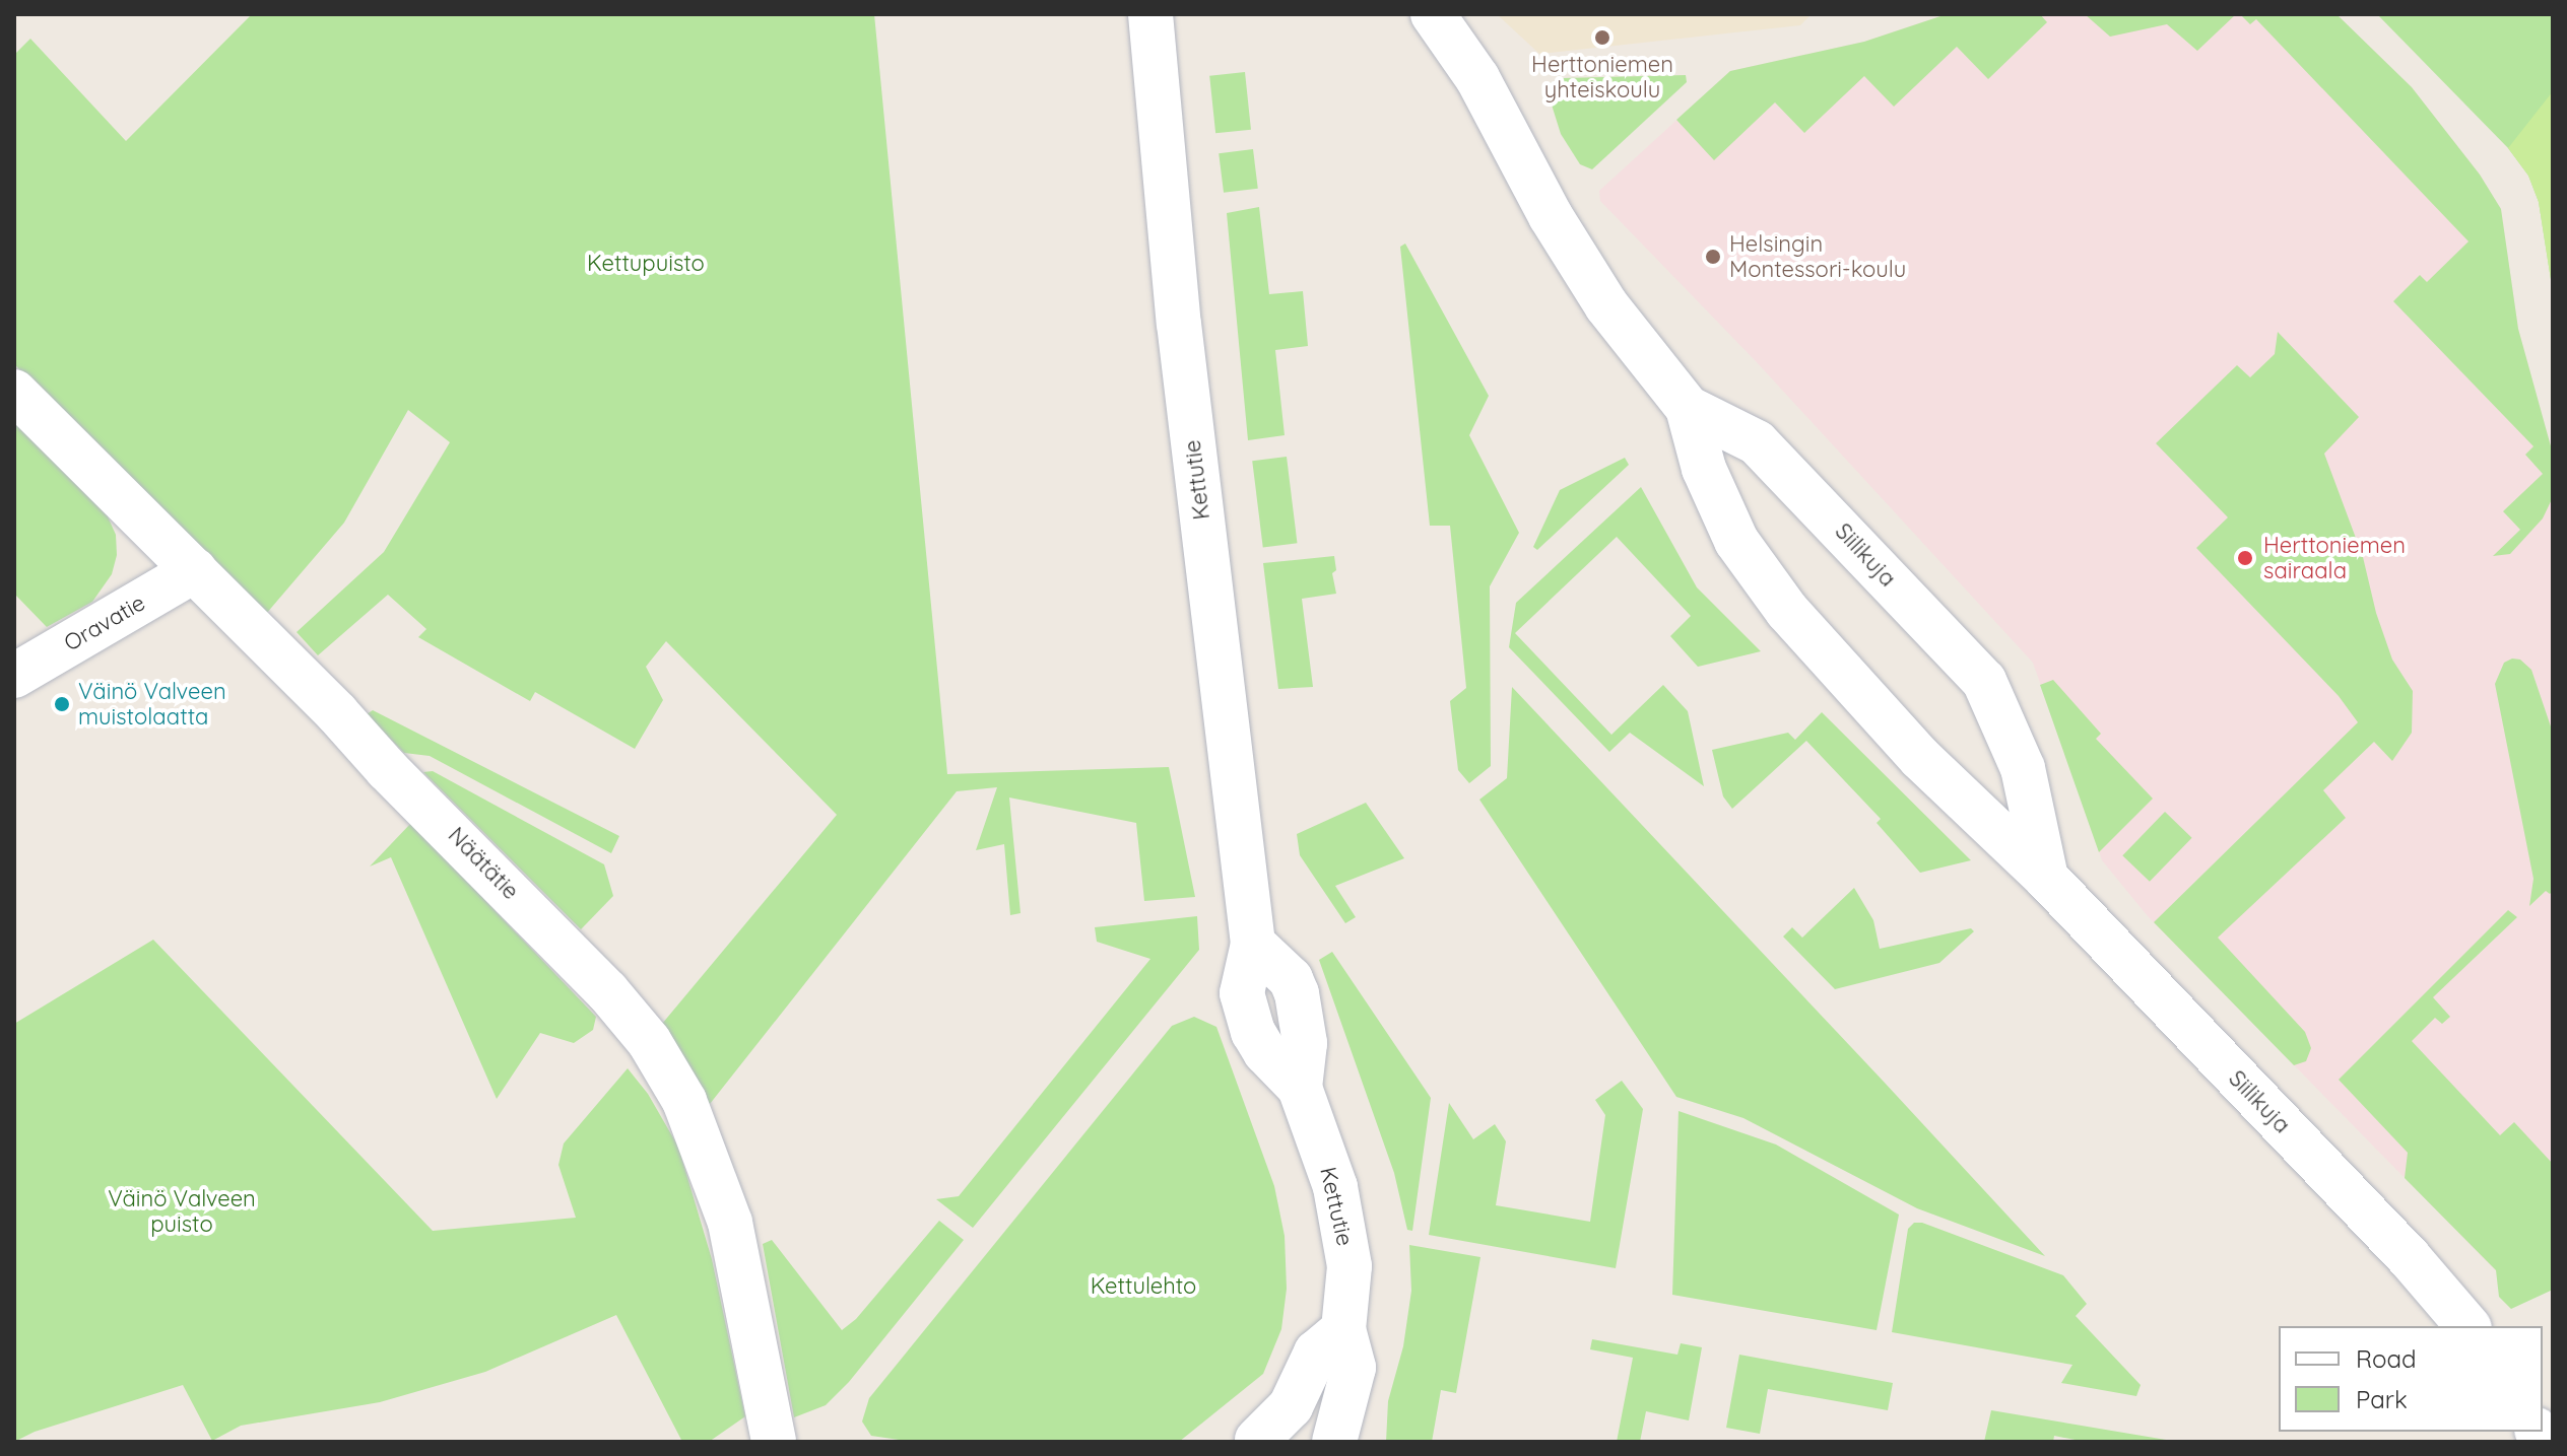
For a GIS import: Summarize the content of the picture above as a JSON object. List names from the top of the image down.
{
  "streets": {
    "street": [
      "Kettutie",
      "Siilikuja",
      "Oravatie",
      "Näätätie"
    ]
  },
  "crossings": [
    ["Oravatie", "Näätätie"]
  ],
  "parks": ["Kettupuisto", "Väinö Valveen puisto", "Kettulehto"],
  "places": [
    "Herttoniemen yhteiskoulu",
    "Helsingin Montessori-koulu",
    "Herttoniemen sairaala",
    "Väinö Valveen muistolaatta"
  ],
  "legend": ["Road", "Park"]
}
